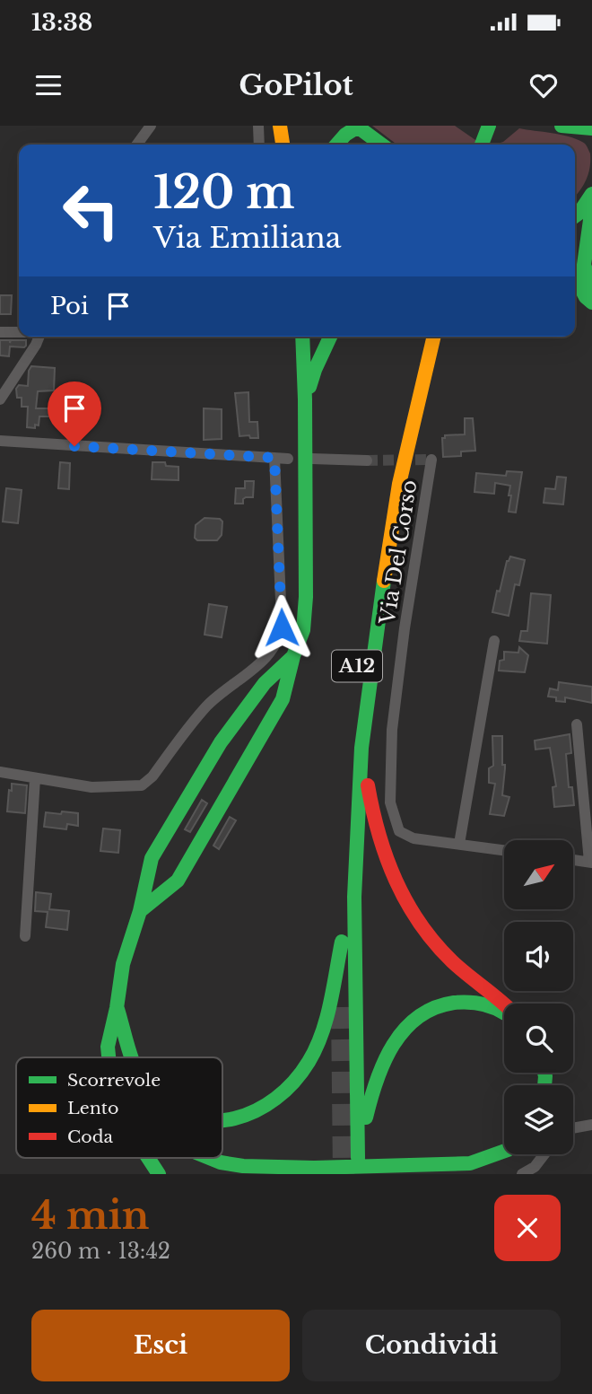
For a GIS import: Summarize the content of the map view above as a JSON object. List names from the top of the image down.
{
  "streets": {
    "main road": ["A12"],
    "street": ["Via Del Corso"]
  },
  "legend": ["Scorrevole", "Lento", "Coda"],
  "north": "top right",
  "page": {
    "status": "13:38",
    "header": "GoPilot",
    "turn": ["120 m", "Via Emiliana"],
    "then": "Poi",
    "heading": ["4 min", "260 m · 13:42"],
    "buttons": ["Esci", "Condividi"]
  }
}
